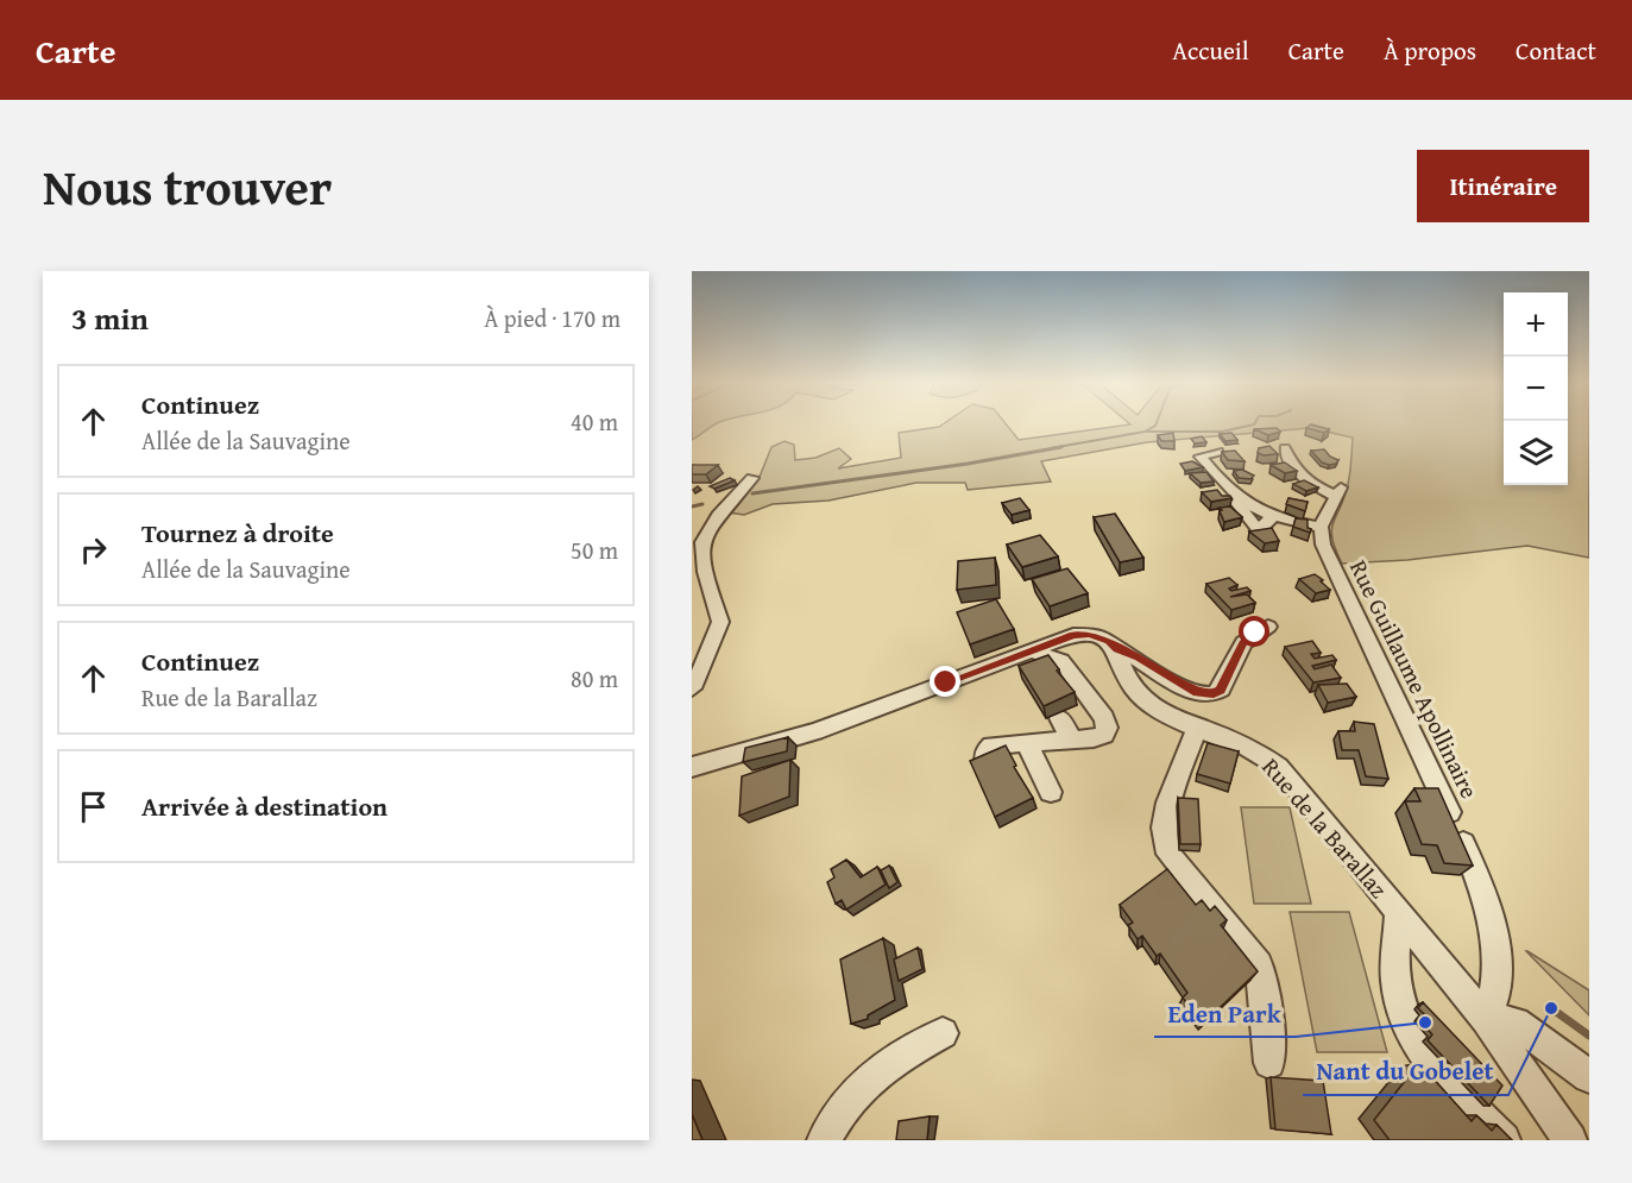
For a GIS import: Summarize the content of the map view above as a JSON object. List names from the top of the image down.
{
  "streets": {
    "street": ["Rue Guillaume Apollinaire", "Rue de la Barallaz"]
  },
  "crossings": [
    ["Rue Guillaume Apollinaire", "Rue de la Barallaz"]
  ],
  "places": ["Nant du Gobelet", "Eden Park"],
  "page": {
    "header": "Carte",
    "nav": [
      "Accueil",
      "Carte",
      "À propos",
      "Contact"
    ],
    "title": "Nous trouver",
    "buttons": "Itinéraire",
    "heading": ["3 min", "À pied · 170 m"],
    "map_buttons": ["+", "−"],
    "list": [
      ["Continuez", "Allée de la Sauvagine", "40 m"],
      ["Tournez à droite", "Allée de la Sauvagine", "50 m"],
      ["Continuez", "Rue de la Barallaz", "80 m"],
      "Arrivée à destination"
    ]
  }
}
